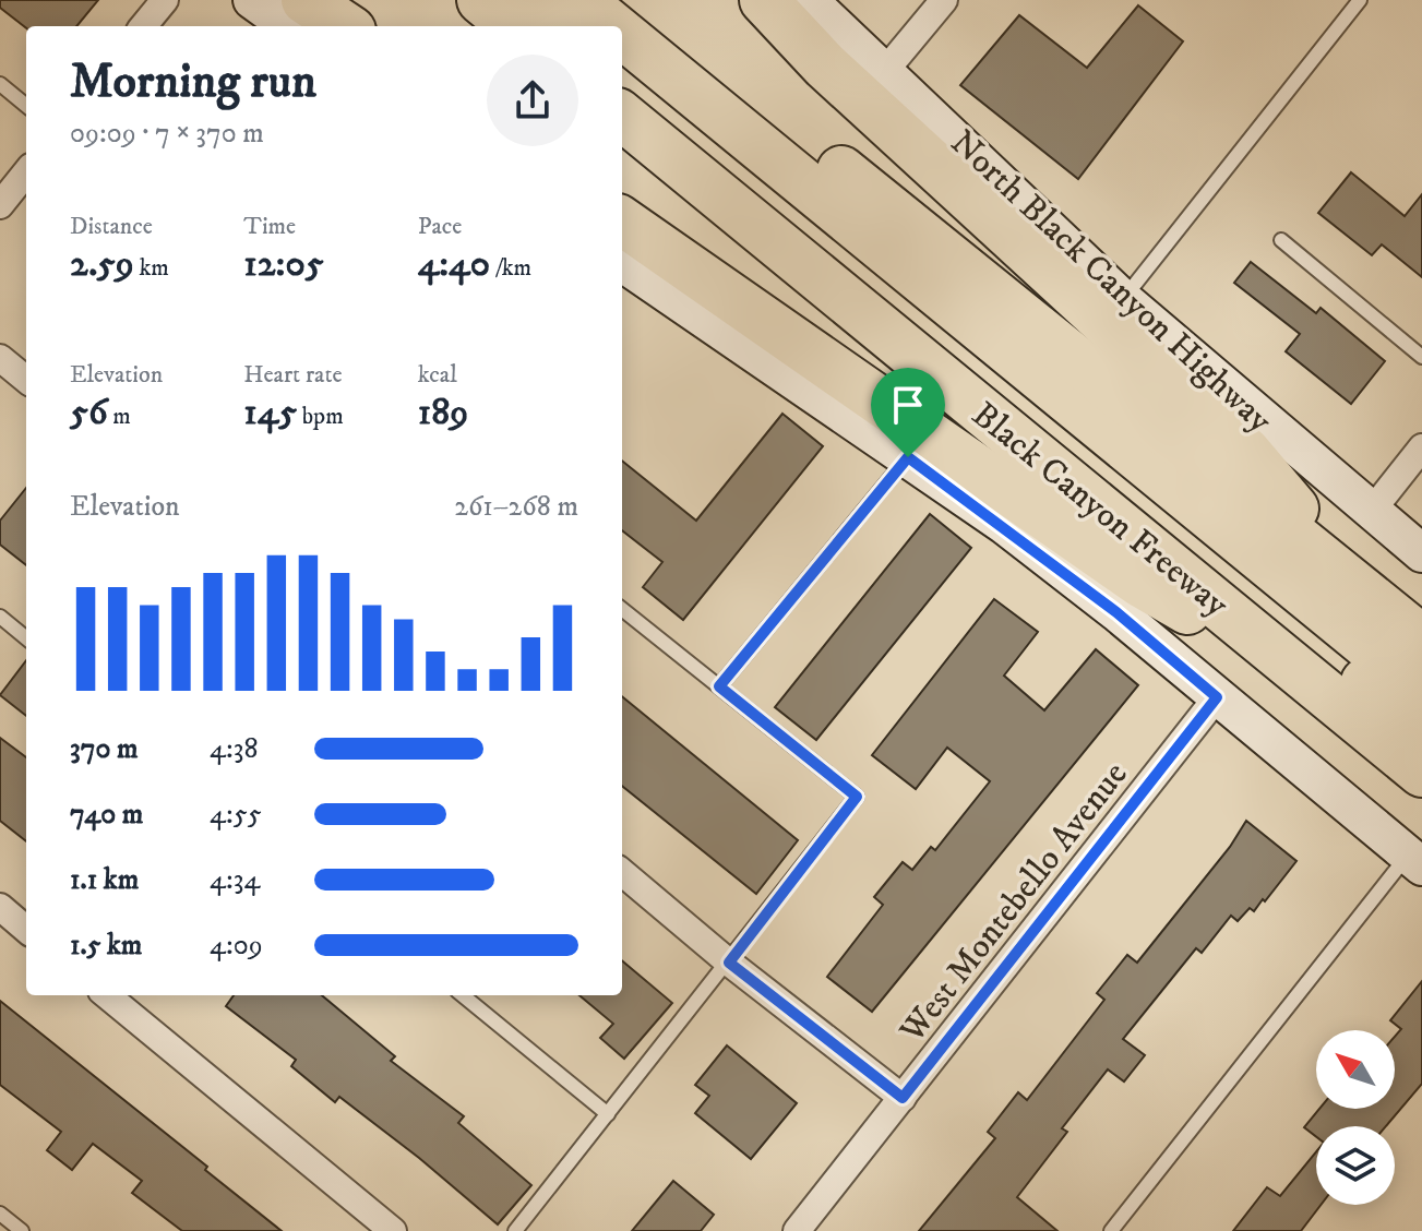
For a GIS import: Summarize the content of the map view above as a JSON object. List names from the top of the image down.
{
  "streets": {
    "highway": ["Black Canyon Freeway"],
    "main road": ["North Black Canyon Highway"],
    "street": ["West Montebello Avenue"]
  },
  "north": "top left",
  "page": {
    "heading": ["Morning run", "09:09 · 7 × 370 m"],
    "stats": [
      ["Distance", "2.59 km"],
      ["Time", "12:05"],
      ["Pace", "4:40 /km"],
      ["Elevation", "56 m"],
      ["Heart rate", "145 bpm"],
      ["kcal", "189"]
    ],
    "chart": ["Elevation", "261–268 m"],
    "list": [
      {
        "name": "370 m",
        "note": "4:38"
      },
      {
        "name": "740 m",
        "note": "4:55"
      },
      {
        "name": "1.1 km",
        "note": "4:34"
      },
      {
        "name": "1.5 km",
        "note": "4:09"
      }
    ]
  }
}
